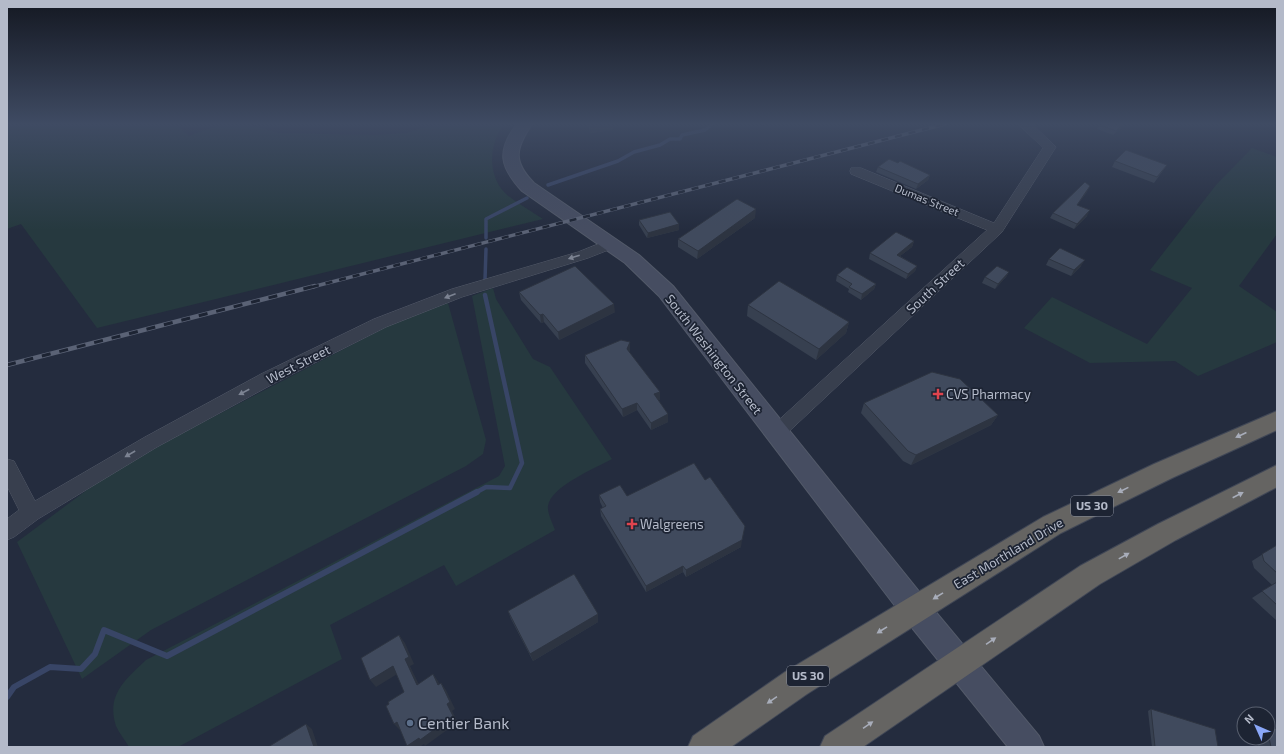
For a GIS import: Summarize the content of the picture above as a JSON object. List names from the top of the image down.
{
  "streets": {
    "highway": ["US 30", "East Morthland Drive"],
    "main road": ["South Washington Street"],
    "street": ["Dumas Street", "South Street", "West Street"]
  },
  "crossings": [
    ["Dumas Street", "South Street"],
    ["South Street", "South Washington Street"],
    ["South Washington Street", "West Street"],
    ["South Washington Street", "US 30"],
    ["South Washington Street", "East Morthland Drive"],
    ["US 30", "East Morthland Drive"]
  ],
  "one_way": ["West Street"],
  "places": {
    "health": ["CVS Pharmacy", "Walgreens"],
    "other": ["Centier Bank"]
  },
  "north": "top left"
}
